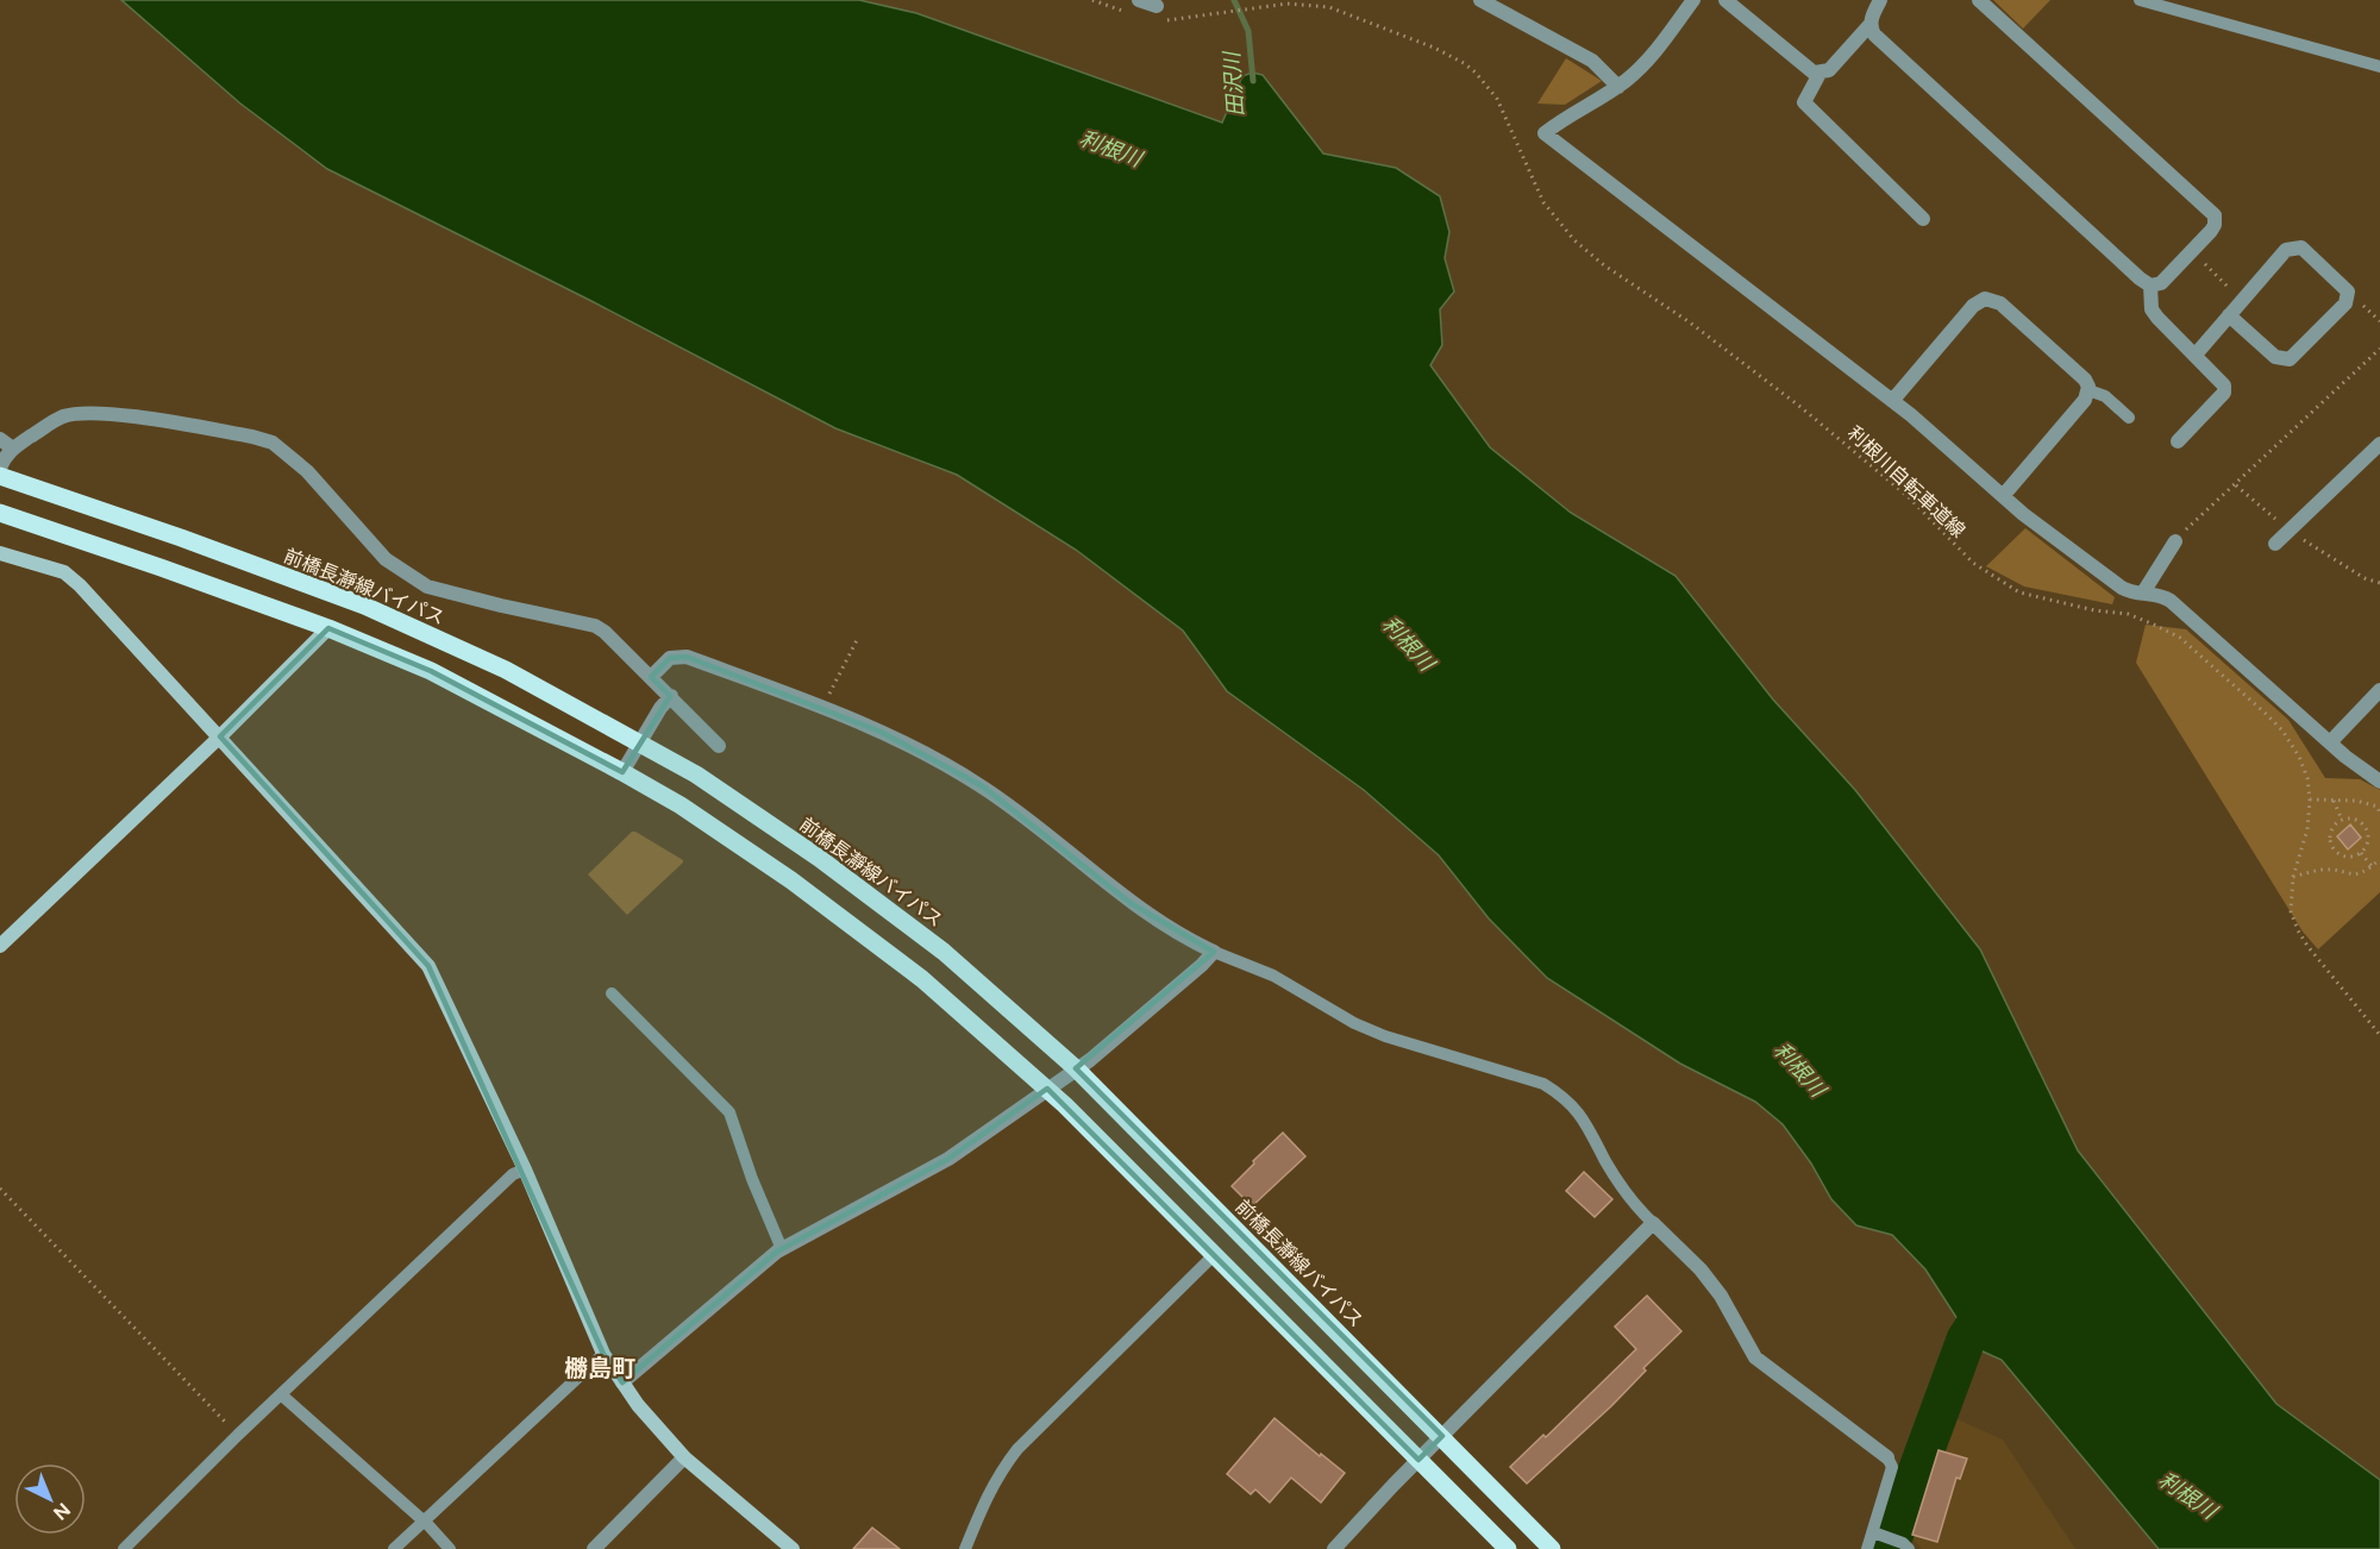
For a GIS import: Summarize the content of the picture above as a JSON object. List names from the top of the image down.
{
  "streets": {
    "main road": ["前橋長瀞線バイパス"],
    "path": ["利根川自転車道線"]
  },
  "districts": ["橳島町"],
  "water": ["田沢川", "利根川"],
  "north": "bottom right"
}
